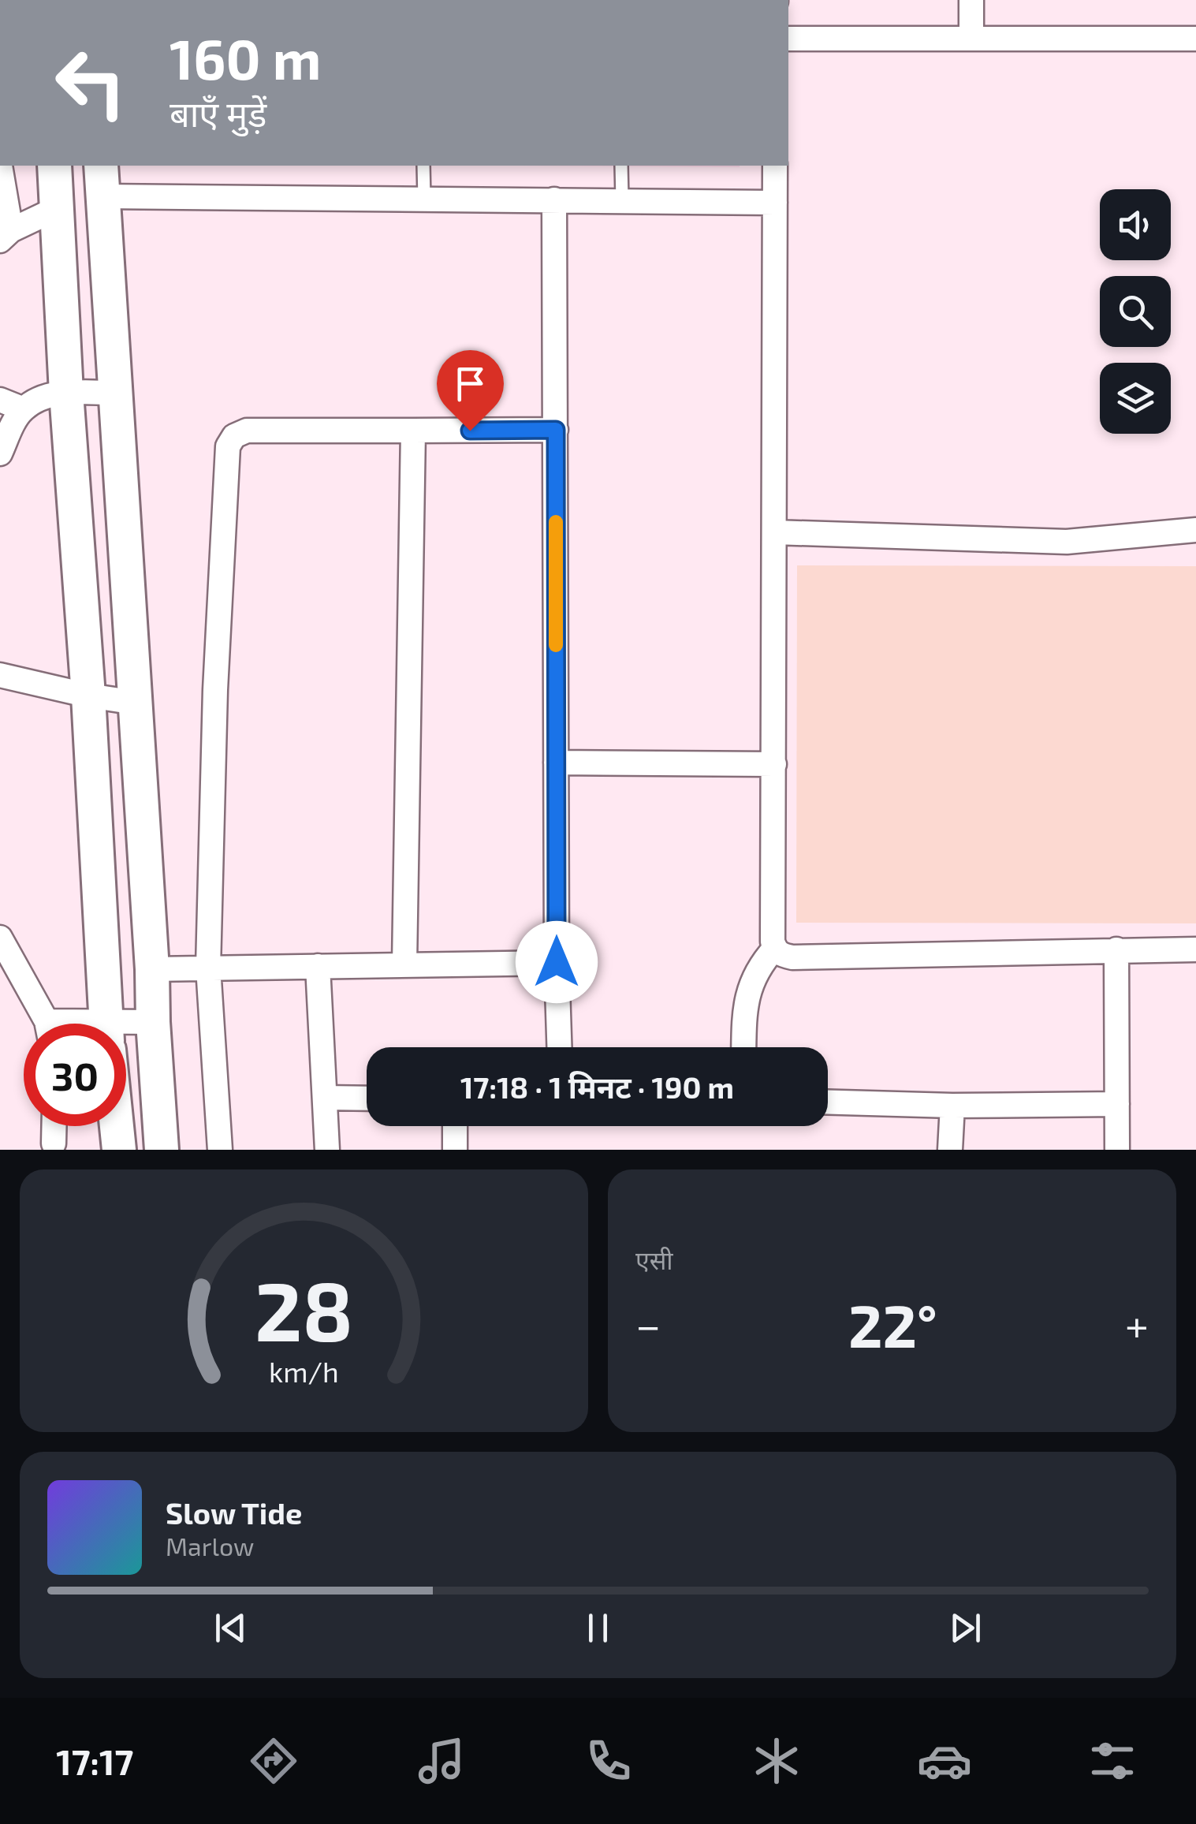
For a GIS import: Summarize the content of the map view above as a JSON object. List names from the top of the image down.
{
  "page": {
    "turn": ["160 m", "बाएँ मुड़ें"],
    "limit": "30",
    "trip": "17:18 · 1 मिनट · 190 m",
    "tile": "एसी",
    "heat": ["−", "22°", "+"],
    "song": ["Slow Tide", "Marlow"],
    "tabs": "17:17",
    "gauge": ["28", "km/h"]
  }
}
